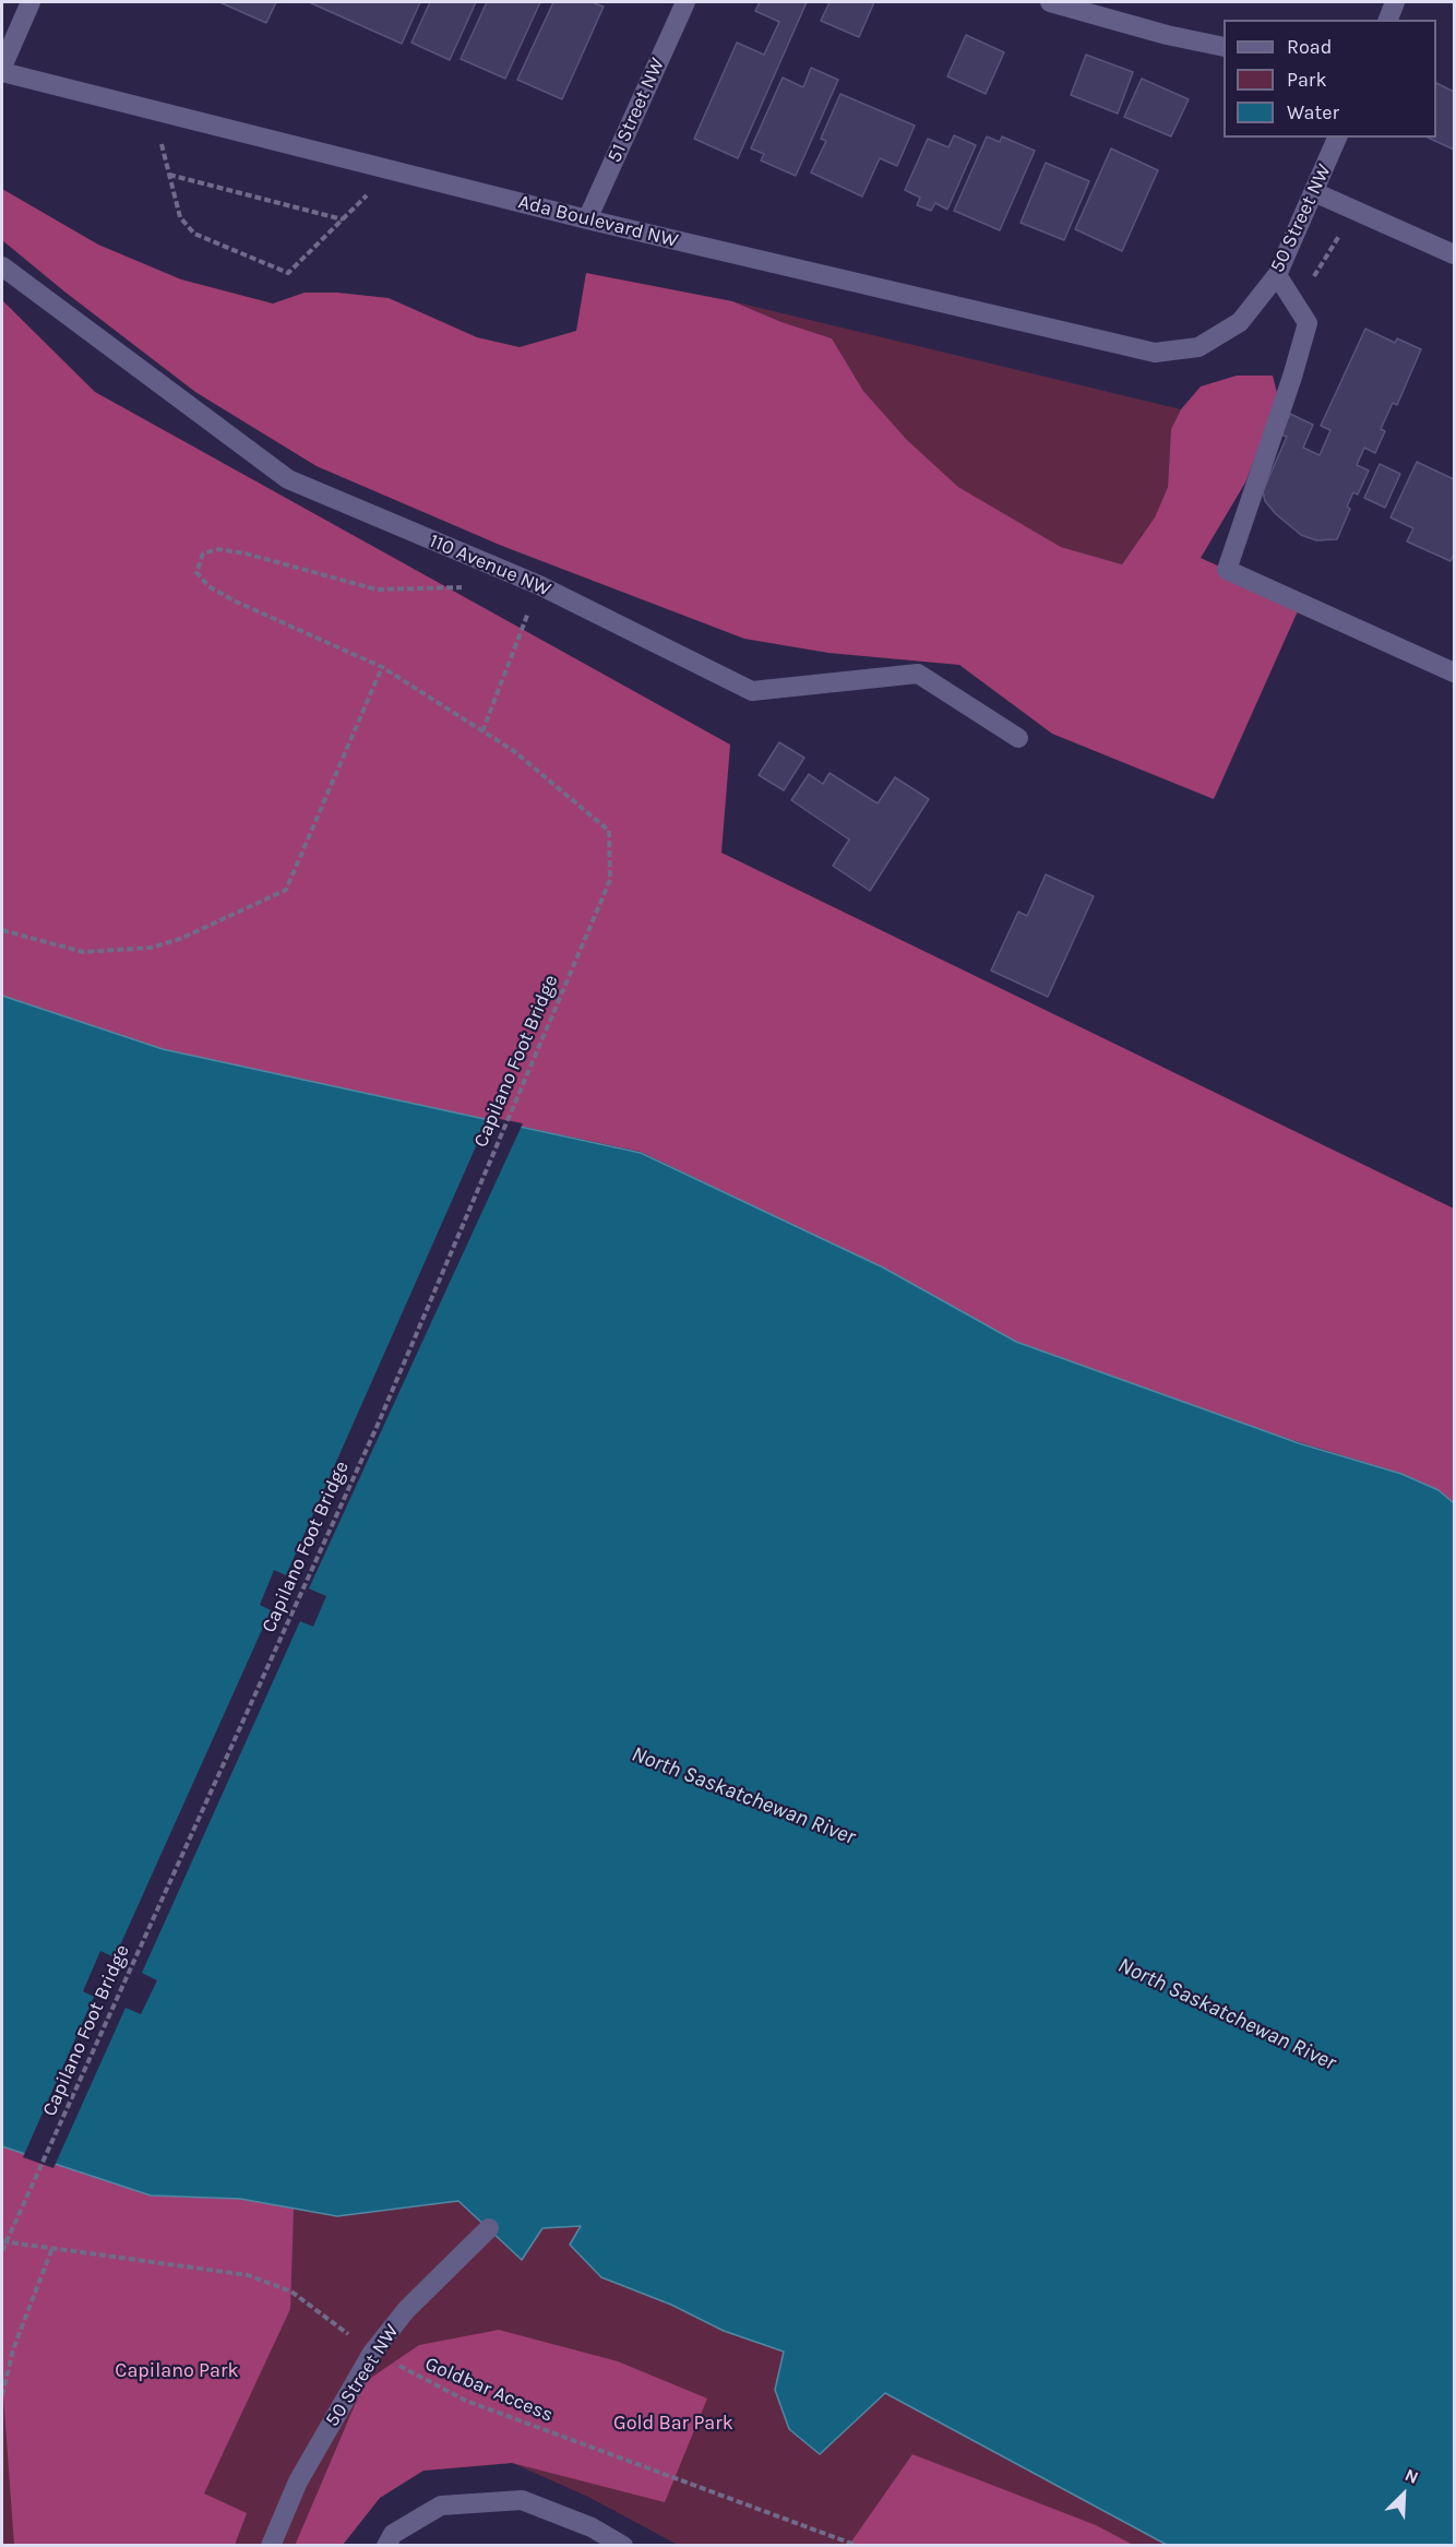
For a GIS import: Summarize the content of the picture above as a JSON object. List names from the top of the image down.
{
  "streets": {
    "street": [
      "51 Street NW",
      "50 Street NW",
      "Ada Boulevard NW",
      "110 Avenue NW"
    ],
    "path": ["Capilano Foot Bridge", "Goldbar Access"]
  },
  "crossings": [
    ["51 Street NW", "Ada Boulevard NW"],
    ["50 Street NW", "Ada Boulevard NW"],
    ["50 Street NW", "Goldbar Access"]
  ],
  "water": ["North Saskatchewan River"],
  "parks": ["Capilano Park", "Gold Bar Park"],
  "legend": ["Road", "Park", "Water"],
  "north": "top right"
}
